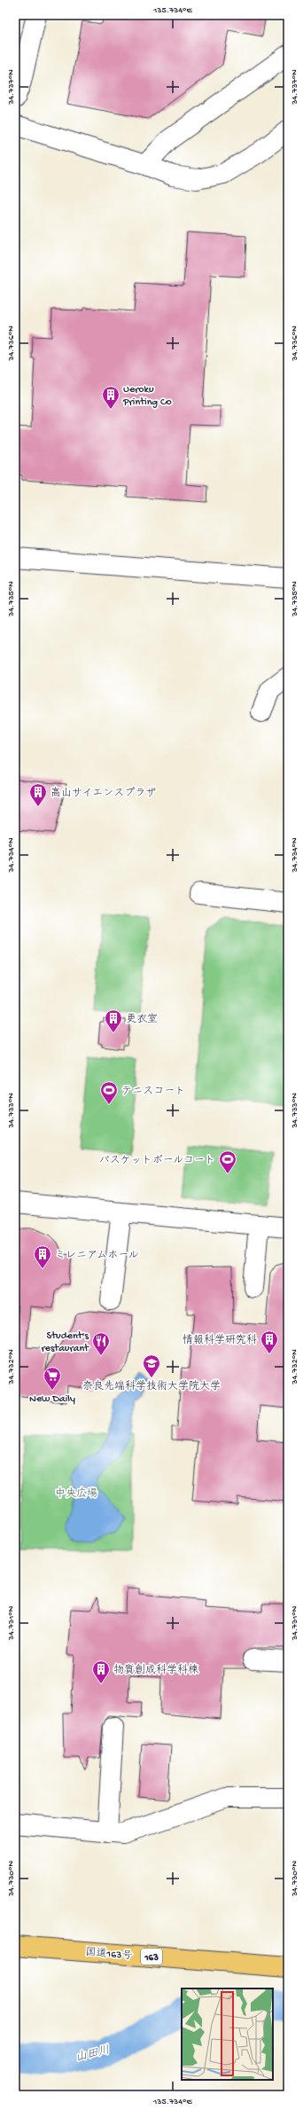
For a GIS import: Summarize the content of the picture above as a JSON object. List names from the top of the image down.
{
  "streets": {
    "highway": ["国道163号", "163"]
  },
  "water": ["山田川"],
  "parks": ["中央広場"],
  "places": {
    "building": [
      "Ueroku Printing Co",
      "高山サイエンスプラザ",
      "更衣室",
      "ミレニアムホール",
      "情報科学研究科",
      "物質創成科学科棟"
    ],
    "sports": ["テニスコート", "バスケットボールコート"],
    "restaurant": ["Student's restaurant"],
    "school or university": ["奈良先端科学技術大学院大学"],
    "supermarket": ["New Daily"]
  },
  "coordinates": [
    "135.734°E",
    "34.737°N",
    "34.736°N",
    "34.735°N",
    "34.734°N",
    "34.733°N",
    "34.732°N",
    "34.731°N",
    "34.730°N"
  ]
}
